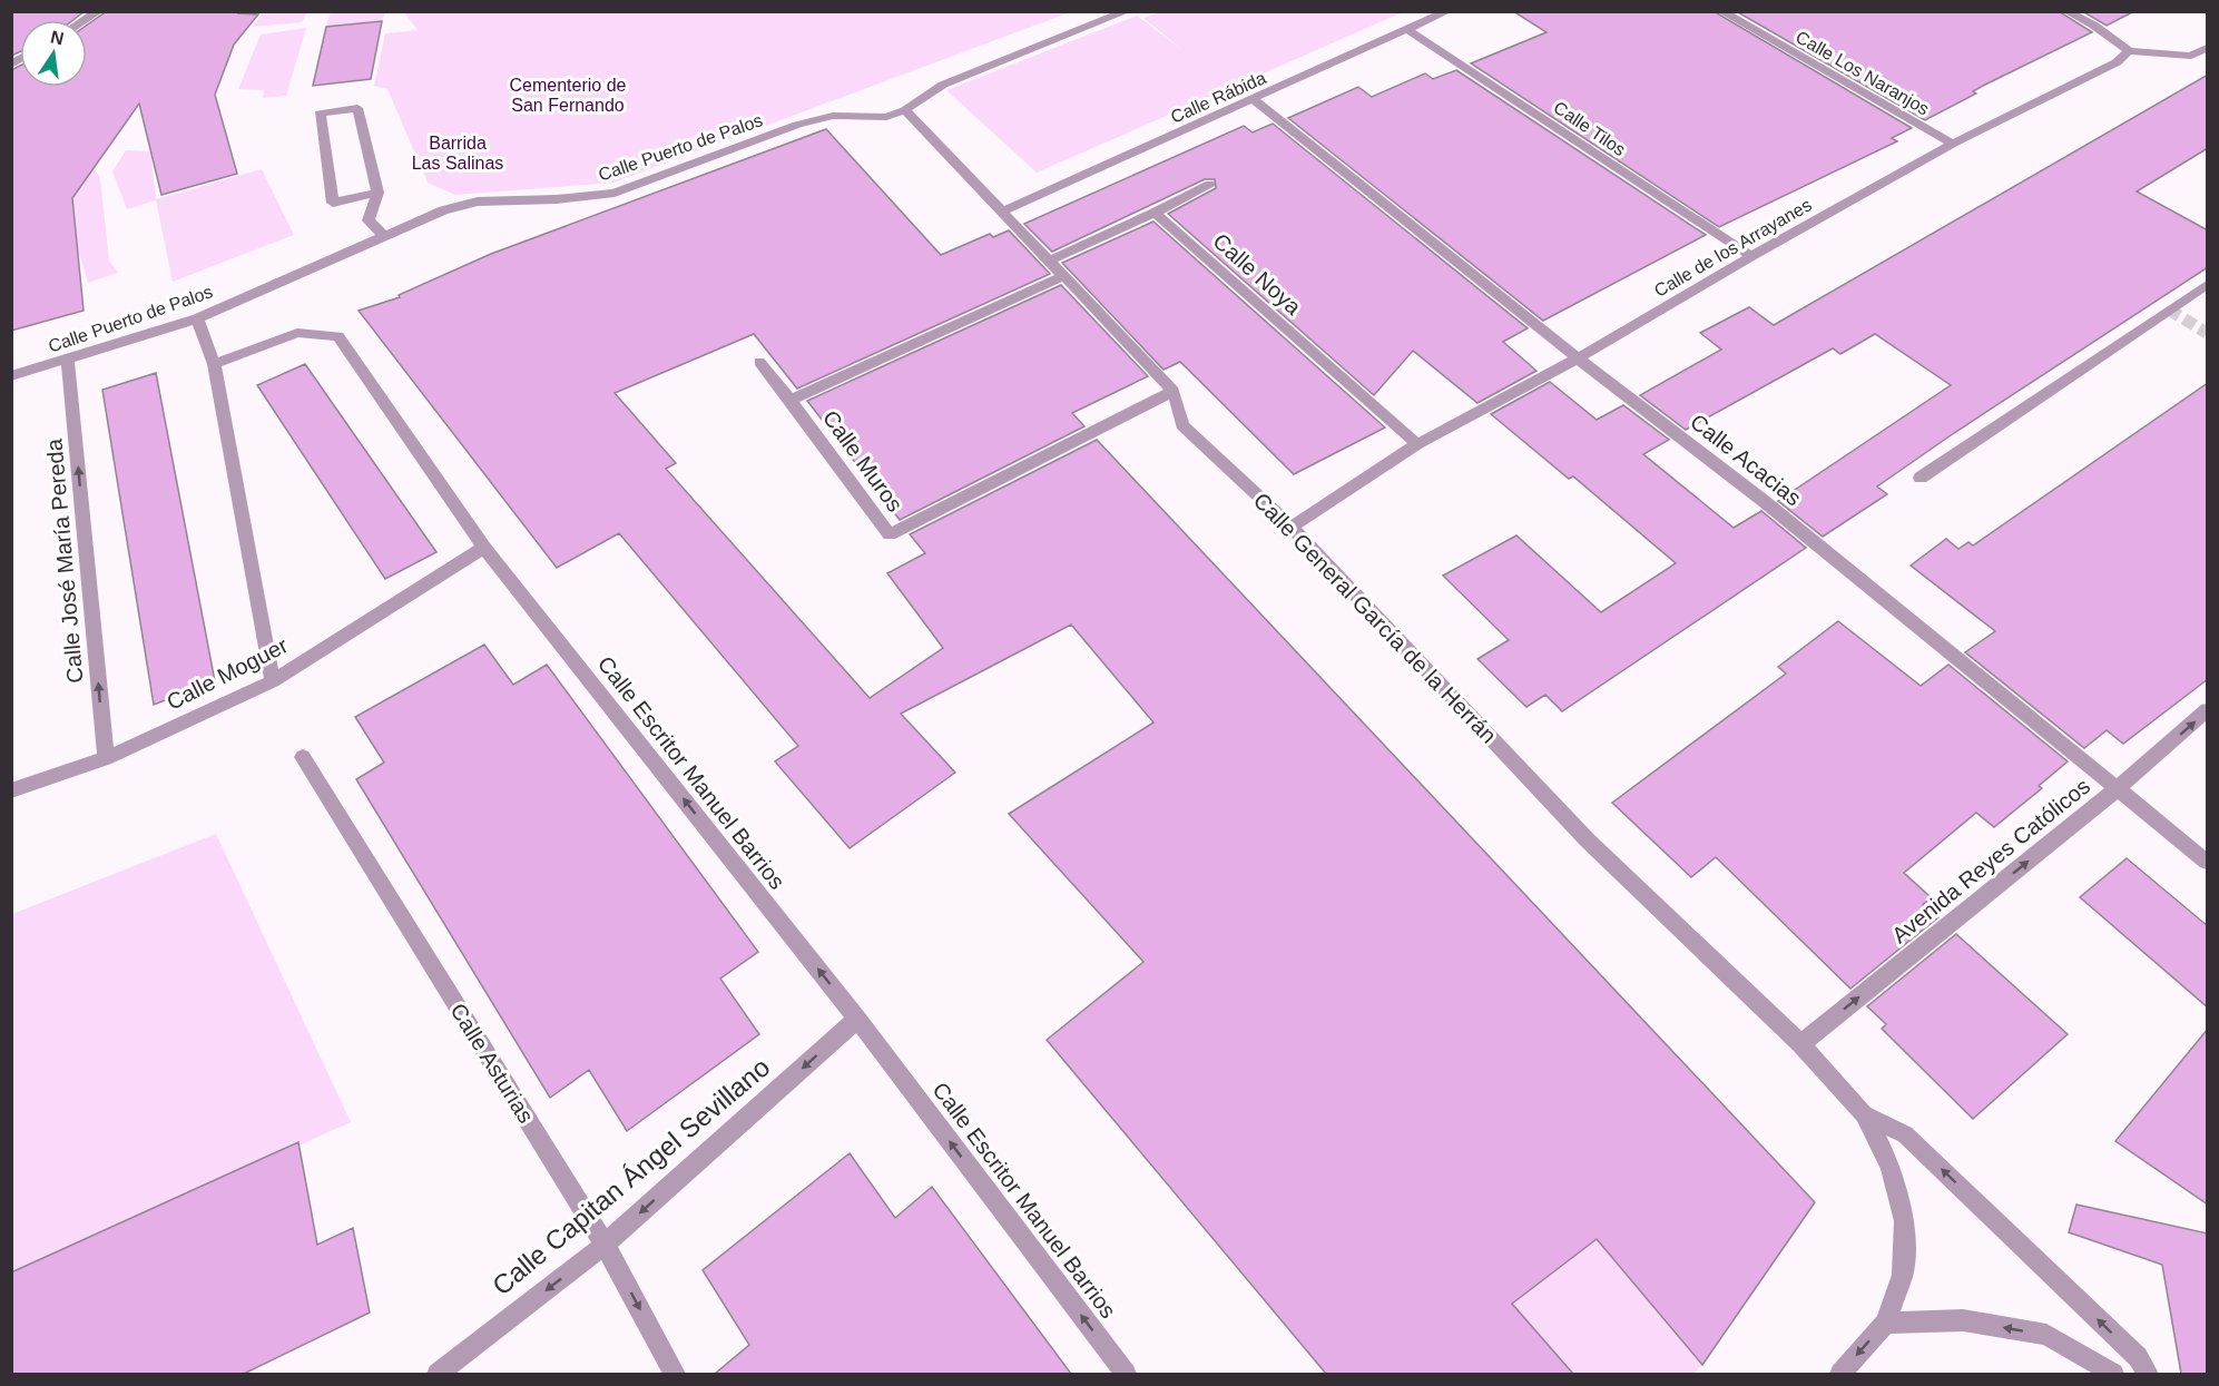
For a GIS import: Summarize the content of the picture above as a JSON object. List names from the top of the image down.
{
  "streets": {
    "street": [
      "Calle Los Naranjos",
      "Calle Rábida",
      "Calle Tilos",
      "Calle Puerto de Palos",
      "Calle de los Arrayanes",
      "Calle Noya",
      "Calle Acacias",
      "Calle Muros",
      "Calle José María Pereda",
      "Calle General García de la Herrán",
      "Calle Moguer",
      "Calle Escritor Manuel Barrios",
      "Avenida Reyes Católicos",
      "Calle Asturias",
      "Calle Capitan Ángel Sevillano"
    ]
  },
  "crossings": [
    ["Calle Los Naranjos", "Calle de los Arrayanes"],
    ["Calle Rábida", "Calle Tilos"],
    ["Calle Rábida", "Calle Acacias"],
    ["Calle Rábida", "Calle General García de la Herrán"],
    ["Calle Tilos", "Calle de los Arrayanes"],
    ["Calle Puerto de Palos", "Calle José María Pereda"],
    ["Calle Puerto de Palos", "Calle General García de la Herrán"],
    ["Calle de los Arrayanes", "Calle Noya"],
    ["Calle de los Arrayanes", "Calle Acacias"],
    ["Calle de los Arrayanes", "Calle General García de la Herrán"],
    ["Calle Acacias", "Avenida Reyes Católicos"],
    ["Calle Muros", "Calle General García de la Herrán"],
    ["Calle José María Pereda", "Calle Moguer"],
    ["Calle General García de la Herrán", "Avenida Reyes Católicos"],
    ["Calle Moguer", "Calle Escritor Manuel Barrios"],
    ["Calle Escritor Manuel Barrios", "Calle Capitan Ángel Sevillano"],
    ["Calle Asturias", "Calle Capitan Ángel Sevillano"]
  ],
  "one_way": [
    "Calle José María Pereda",
    "Calle Escritor Manuel Barrios",
    "Avenida Reyes Católicos",
    "Calle Capitan Ángel Sevillano"
  ],
  "parks": ["Cementerio de San Fernando", "Barrida Las Salinas"],
  "north": "top"
}
